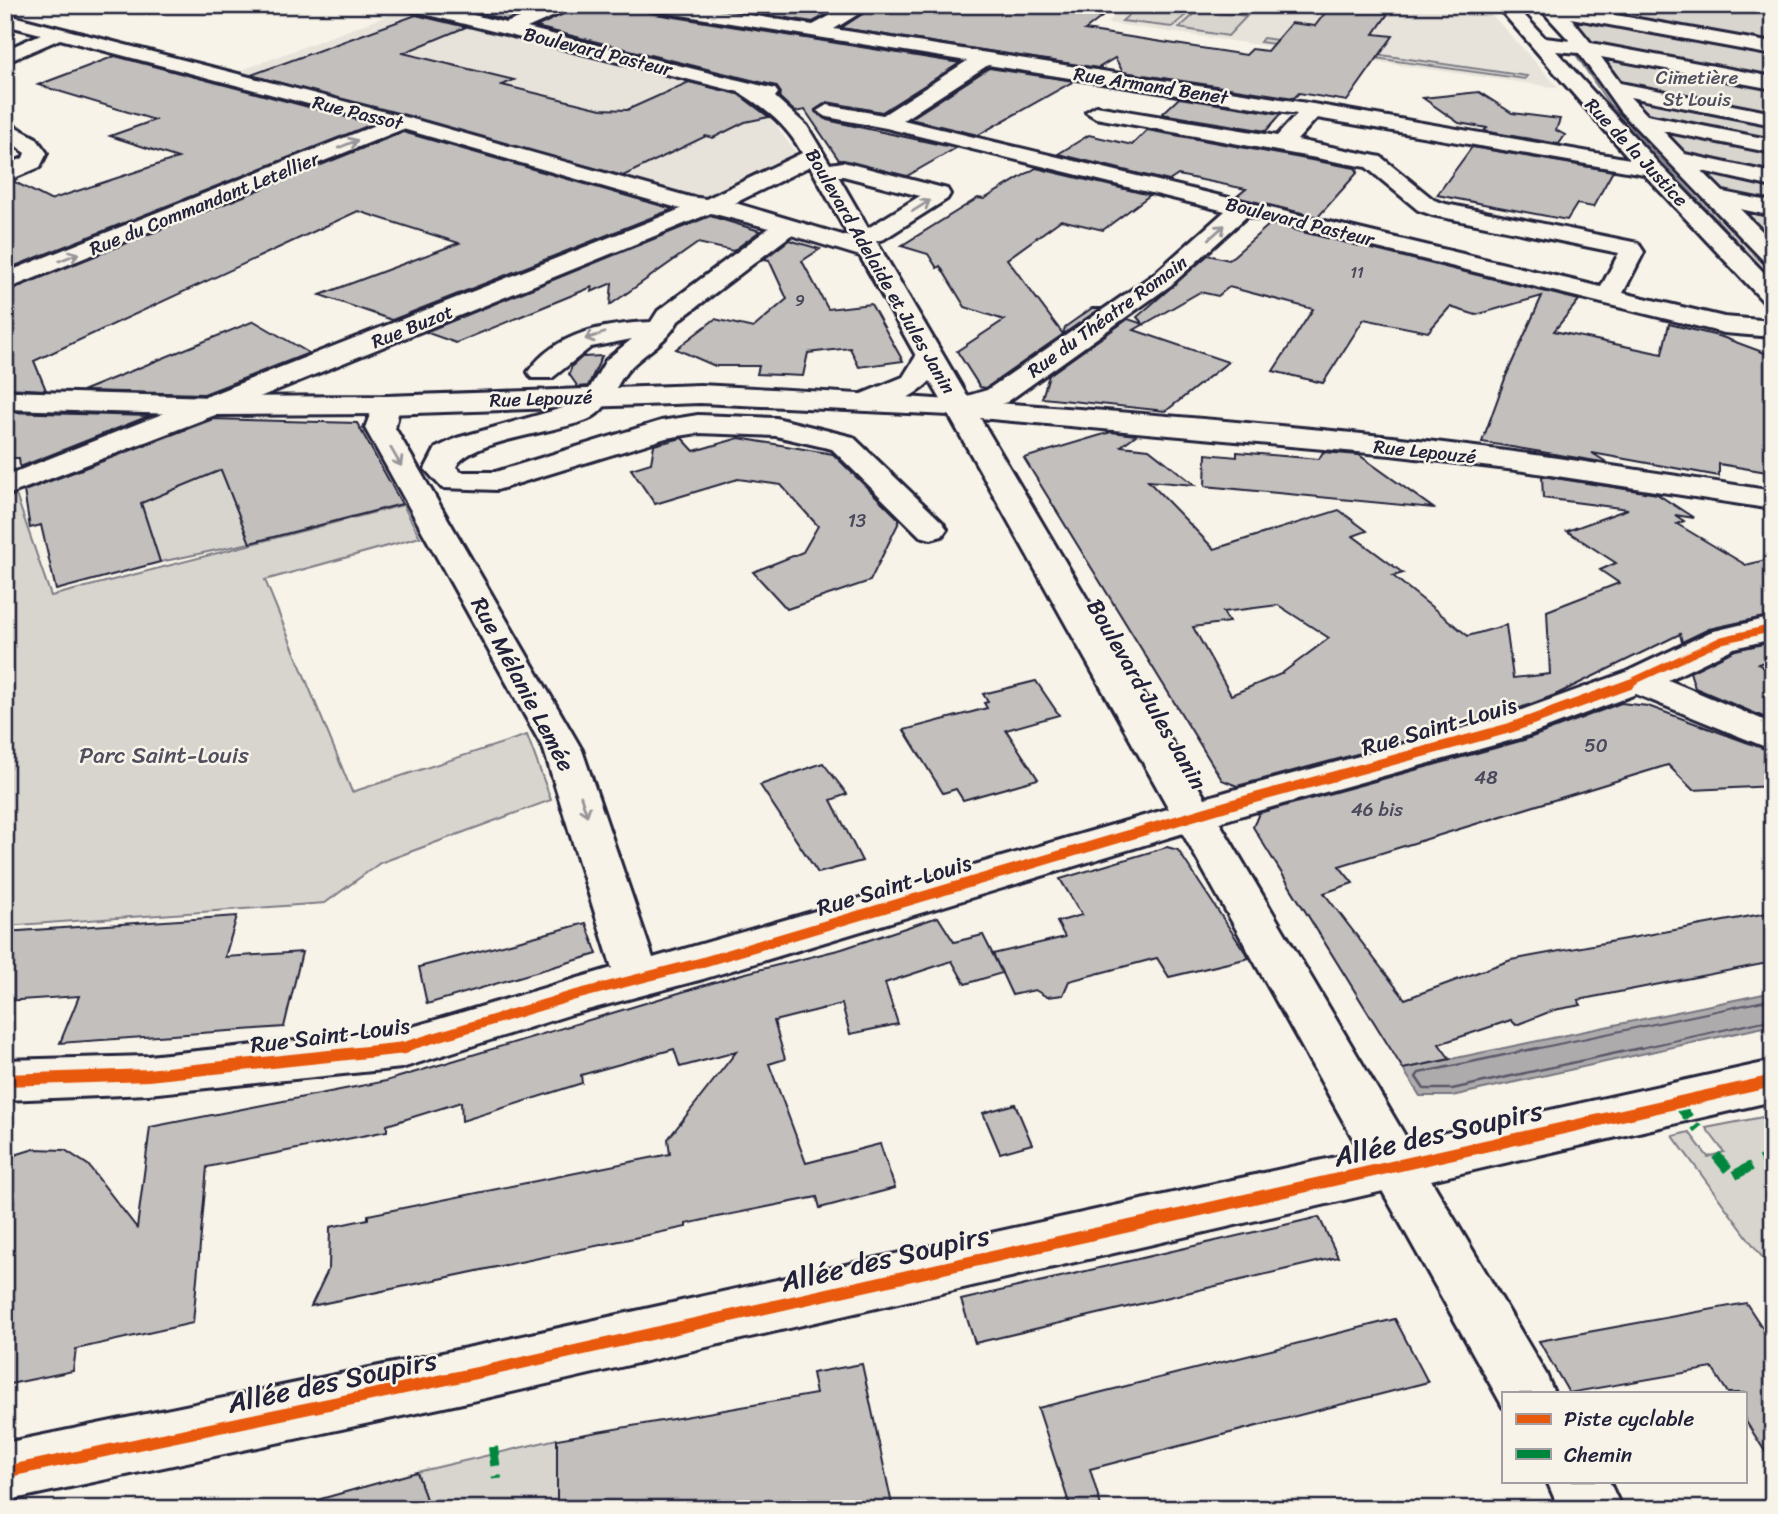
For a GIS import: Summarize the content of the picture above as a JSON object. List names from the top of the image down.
{
  "streets": {
    "street": [
      "Boulevard Pasteur",
      "Rue Armand Benet",
      "Rue Passot",
      "Rue de la Justice",
      "Rue du Commandant Letellier",
      "Boulevard Adelaide et Jules Janin",
      "Rue du Théatre Romain",
      "Rue Buzot",
      "Rue Lepouzé",
      "Rue Mélanie Lemée",
      "Boulevard Jules Janin",
      "Rue Saint-Louis",
      "Allée des Soupirs"
    ]
  },
  "crossings": [
    ["Boulevard Pasteur", "Boulevard Adelaide et Jules Janin"],
    ["Boulevard Pasteur", "Rue du Théatre Romain"],
    ["Rue Armand Benet", "Rue de la Justice"],
    ["Rue Passot", "Rue du Commandant Letellier"],
    ["Rue Passot", "Boulevard Adelaide et Jules Janin"],
    ["Rue Passot", "Rue Buzot"],
    ["Boulevard Adelaide et Jules Janin", "Rue du Théatre Romain"],
    ["Boulevard Adelaide et Jules Janin", "Rue Buzot"],
    ["Boulevard Adelaide et Jules Janin", "Rue Lepouzé"],
    ["Boulevard Adelaide et Jules Janin", "Boulevard Jules Janin"],
    ["Rue du Théatre Romain", "Rue Lepouzé"],
    ["Rue du Théatre Romain", "Boulevard Jules Janin"],
    ["Rue Buzot", "Rue Lepouzé"],
    ["Rue Lepouzé", "Rue Mélanie Lemée"],
    ["Rue Lepouzé", "Boulevard Jules Janin"],
    ["Rue Mélanie Lemée", "Rue Saint-Louis"],
    ["Boulevard Jules Janin", "Rue Saint-Louis"],
    ["Boulevard Jules Janin", "Allée des Soupirs"]
  ],
  "one_way": ["Rue du Commandant Letellier", "Rue Mélanie Lemée"],
  "parks": ["Cimetière St Louis", "Parc Saint-Louis"],
  "house_numbers": [
    "11",
    "9",
    "13",
    "50",
    "48",
    "46 bis"
  ],
  "legend": ["Piste cyclable", "Chemin"]
}
